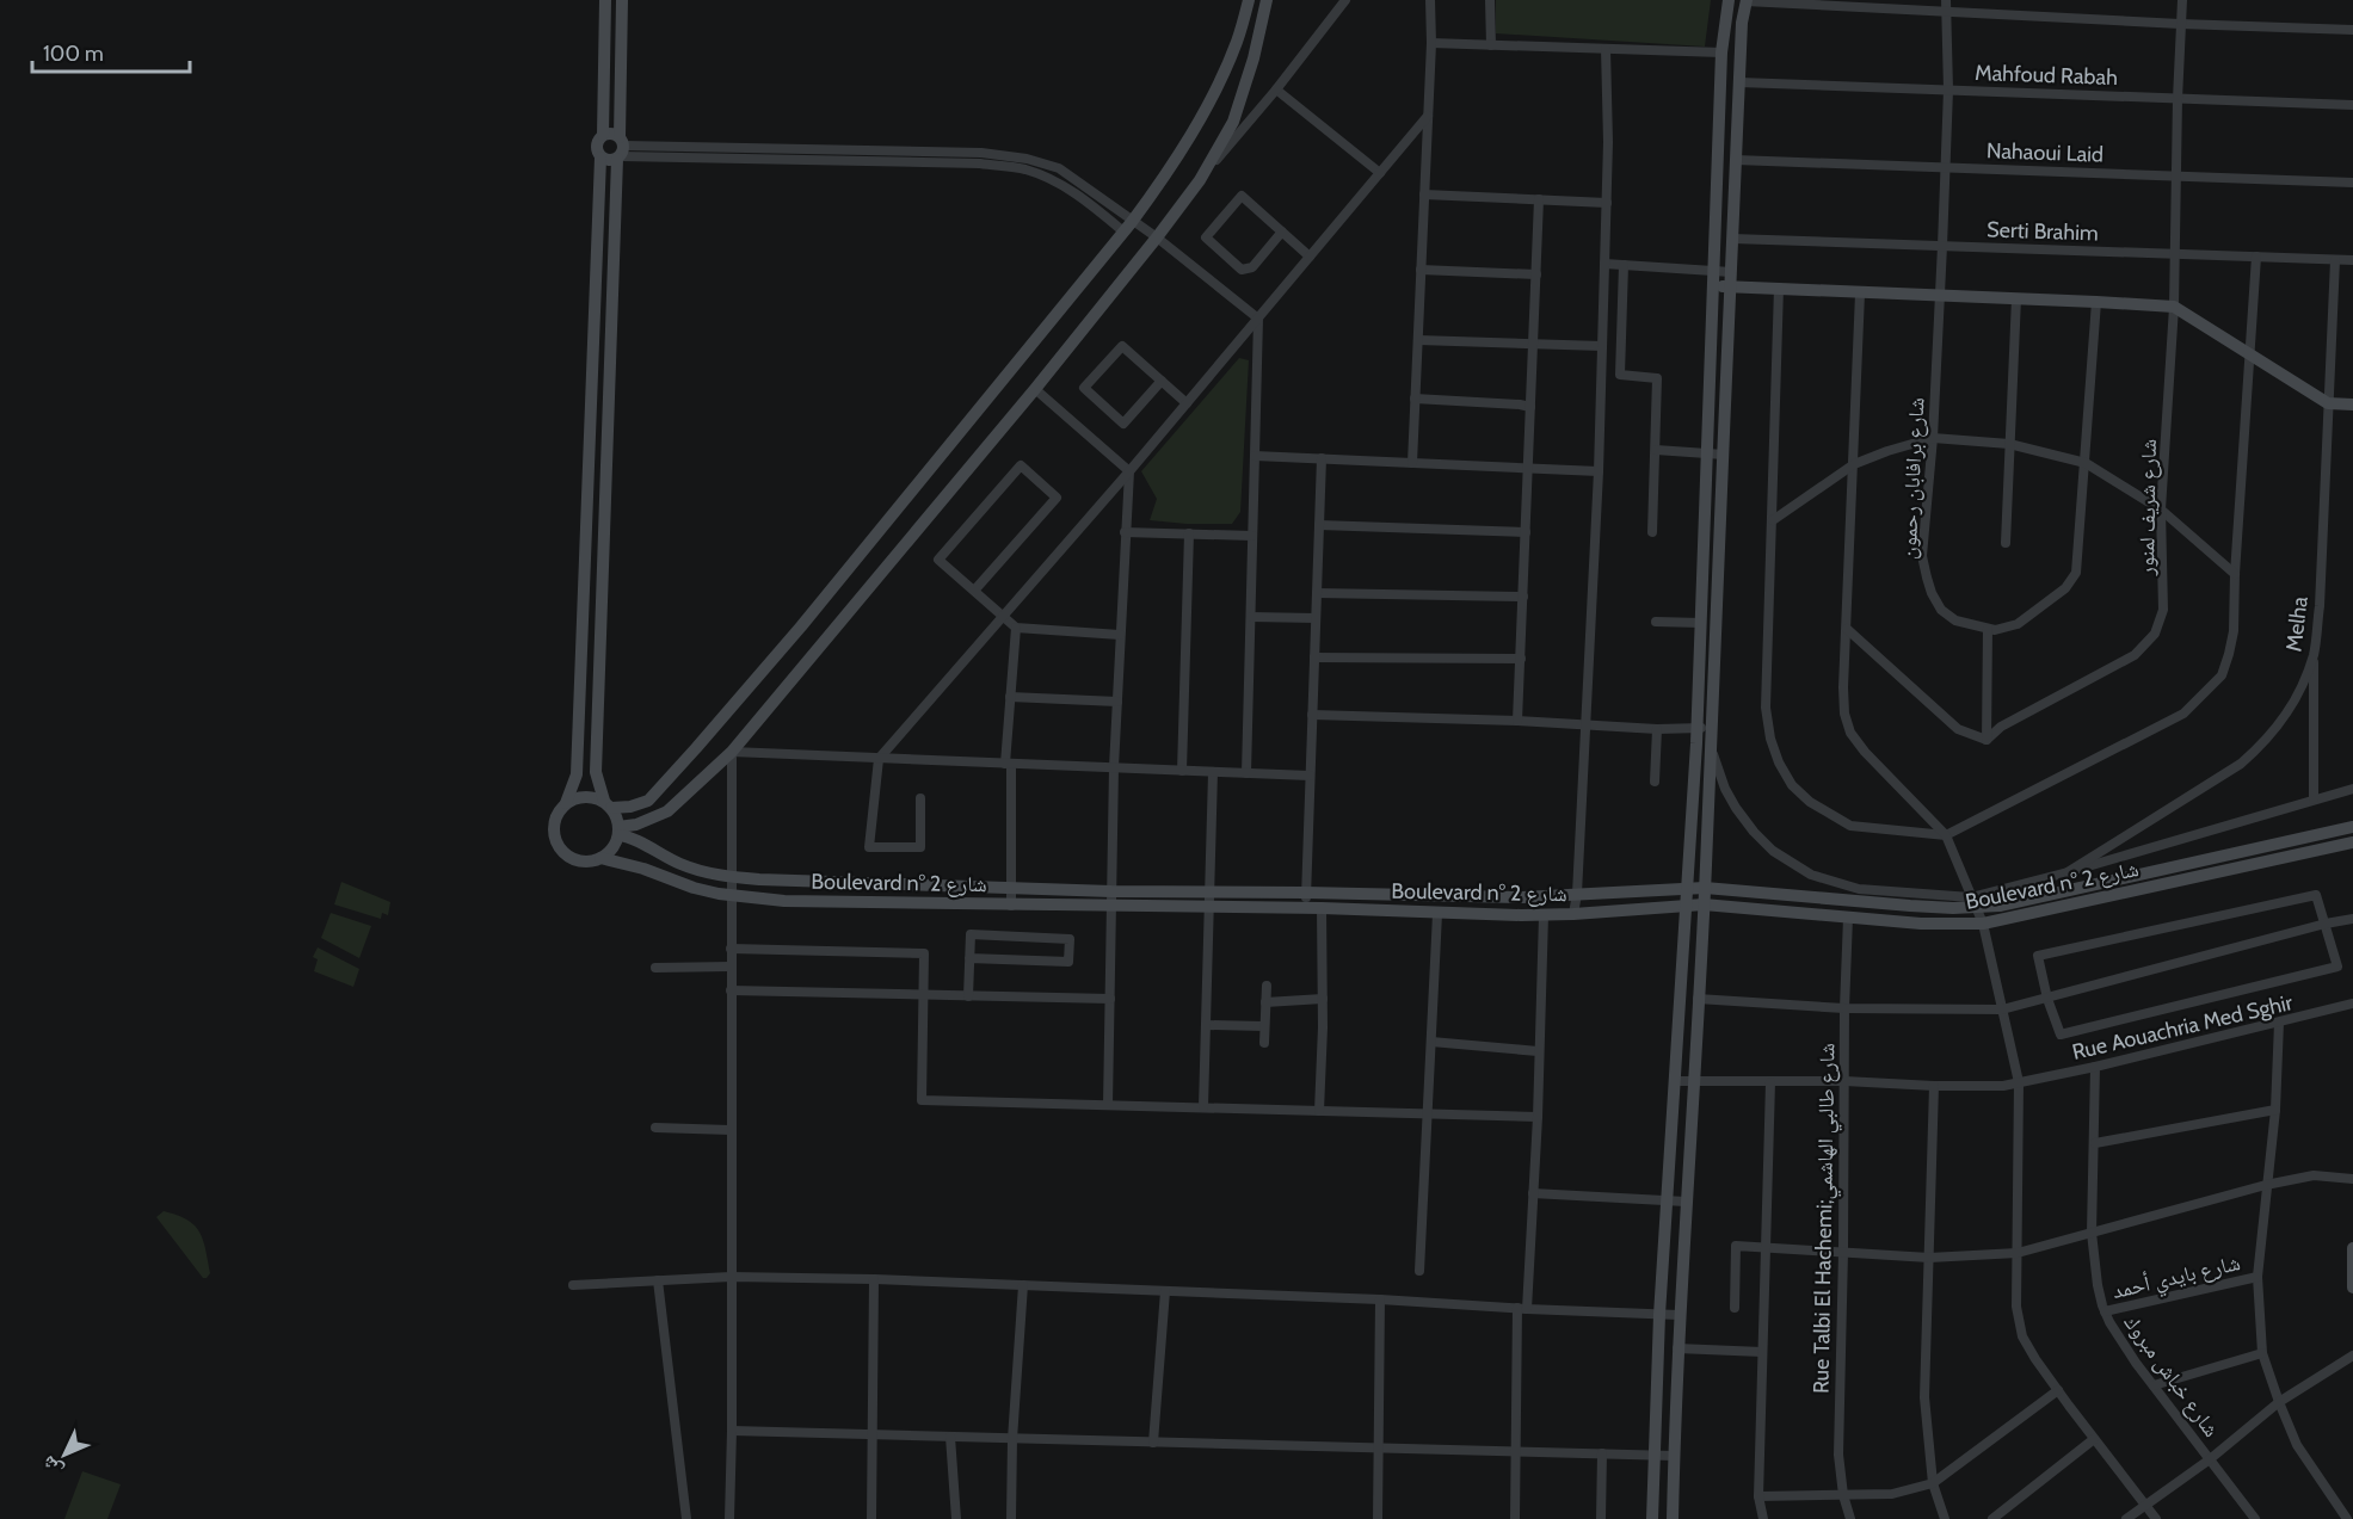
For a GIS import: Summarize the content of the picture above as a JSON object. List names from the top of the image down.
{
  "streets": {
    "street": [
      "Mahfoud Rabah",
      "Nahaoui Laid",
      "Serti Brahim",
      "شارع برافابان رحمون",
      "شارع شريف لمنور",
      "Melha",
      "Boulevard n° شارع 2",
      "Rue Aouachria Med Sghir",
      "Rue Talbi El Hachemi;شارع طالبي الهاشمي",
      "شارع بايدي أحمد",
      "شارع خباش مبروك"
    ]
  },
  "crossings": [
    ["Mahfoud Rabah", "شارع برافابان رحمون"],
    ["Mahfoud Rabah", "شارع شريف لمنور"],
    ["Nahaoui Laid", "شارع برافابان رحمون"],
    ["Nahaoui Laid", "شارع شريف لمنور"],
    ["Serti Brahim", "شارع برافابان رحمون"],
    ["Serti Brahim", "شارع شريف لمنور"],
    ["Serti Brahim", "Melha"],
    ["Boulevard n° شارع 2", "Rue Talbi El Hachemi;شارع طالبي الهاشمي"],
    ["Rue Aouachria Med Sghir", "Rue Talbi El Hachemi;شارع طالبي الهاشمي"],
    ["Rue Aouachria Med Sghir", "شارع خباش مبروك"],
    ["شارع بايدي أحمد", "شارع خباش مبروك"]
  ],
  "scale_bar": "100 m",
  "north": "bottom left"
}
